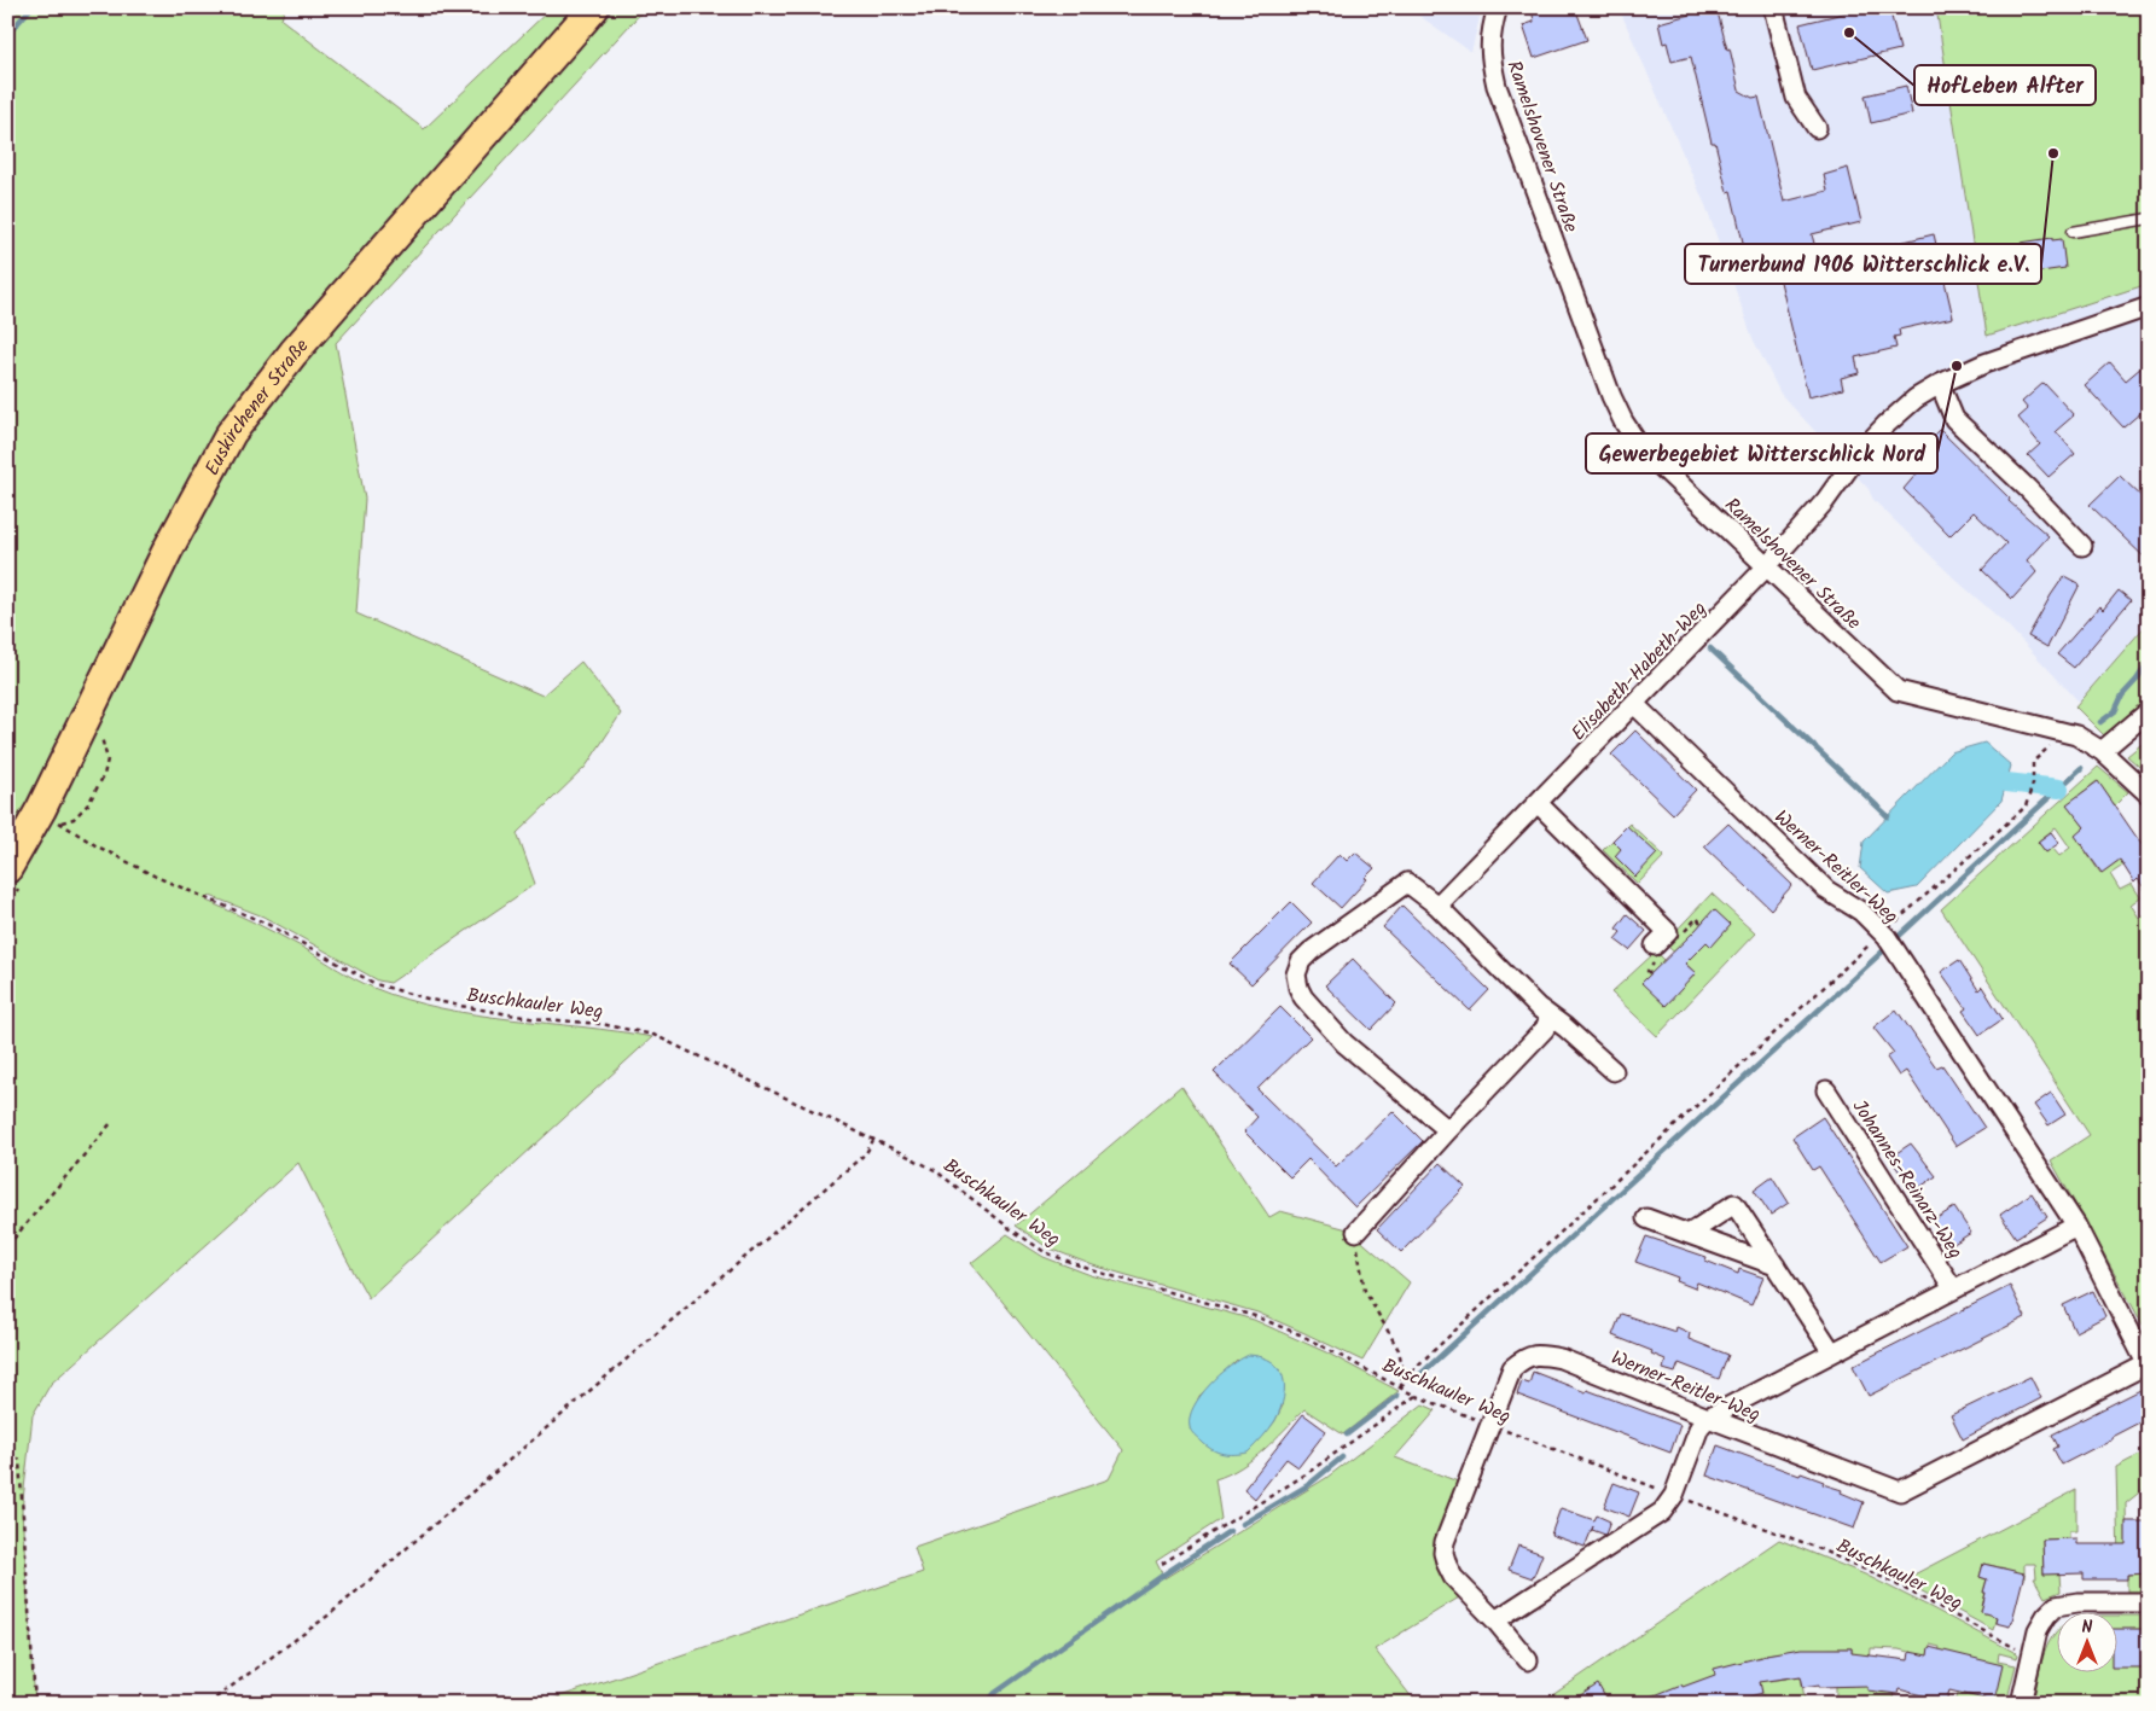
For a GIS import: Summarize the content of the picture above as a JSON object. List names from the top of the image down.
{
  "streets": {
    "main road": ["Euskirchener Straße"],
    "street": [
      "Ramelshovener Straße",
      "Elisabeth-Habeth-Weg",
      "Werner-Reitler-Weg",
      "Johannes-Reinarz-Weg"
    ],
    "path": ["Buschkauler Weg"]
  },
  "crossings": [
    ["Ramelshovener Straße", "Elisabeth-Habeth-Weg"],
    ["Elisabeth-Habeth-Weg", "Werner-Reitler-Weg"],
    ["Werner-Reitler-Weg", "Buschkauler Weg"],
    ["Werner-Reitler-Weg", "Johannes-Reinarz-Weg"]
  ],
  "places": ["HofLeben Alfter", "Turnerbund 1906 Witterschlick e.V.", "Gewerbegebiet Witterschlick Nord"],
  "north": "top"
}
